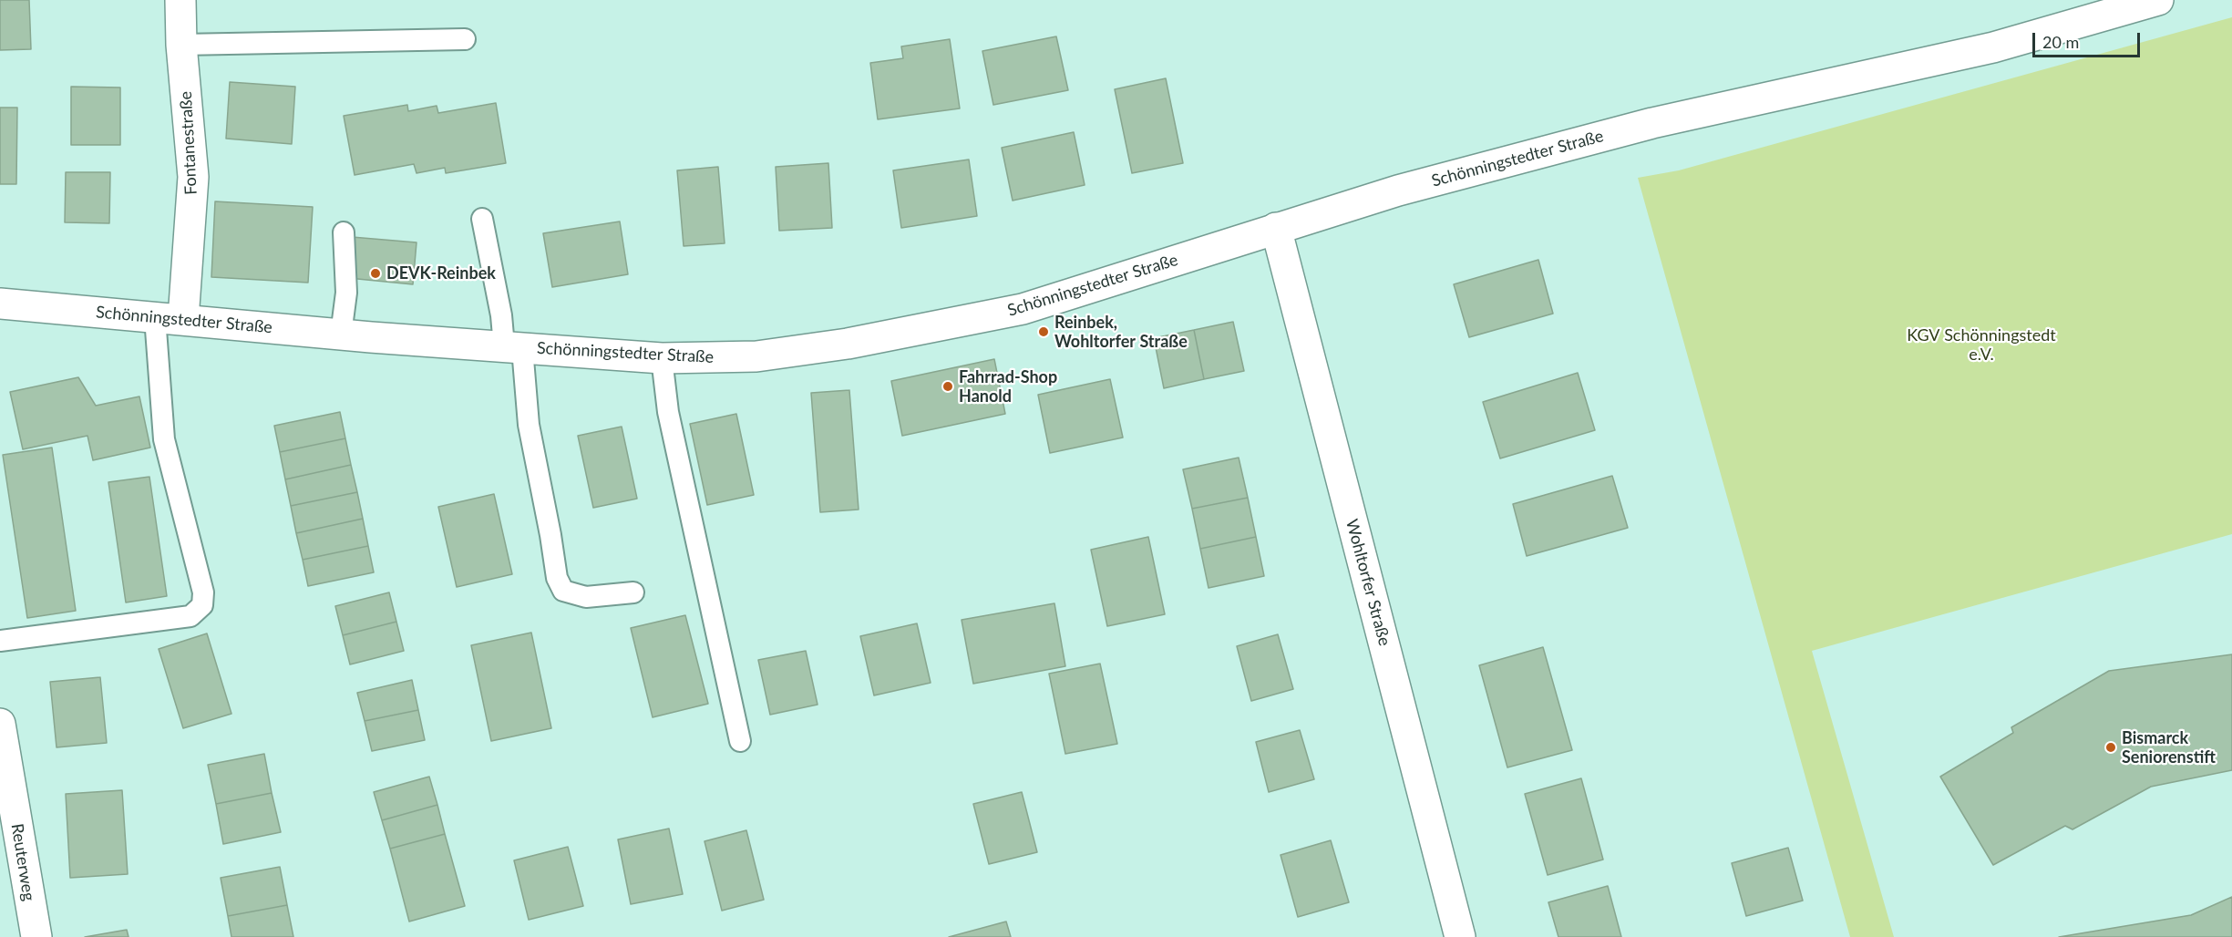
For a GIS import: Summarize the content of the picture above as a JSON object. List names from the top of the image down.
{
  "streets": {
    "main road": [
      "Fontanestraße",
      "Schönningstedter Straße",
      "Wohltorfer Straße",
      "Reuterweg"
    ]
  },
  "crossings": [
    ["Fontanestraße", "Schönningstedter Straße"],
    ["Schönningstedter Straße", "Wohltorfer Straße"]
  ],
  "parks": ["KGV Schönningstedt e.V."],
  "places": [
    "DEVK-Reinbek",
    "Reinbek, Wohltorfer Straße",
    "Fahrrad-Shop Hanold",
    "Bismarck Seniorenstift"
  ],
  "scale_bar": "20 m"
}
